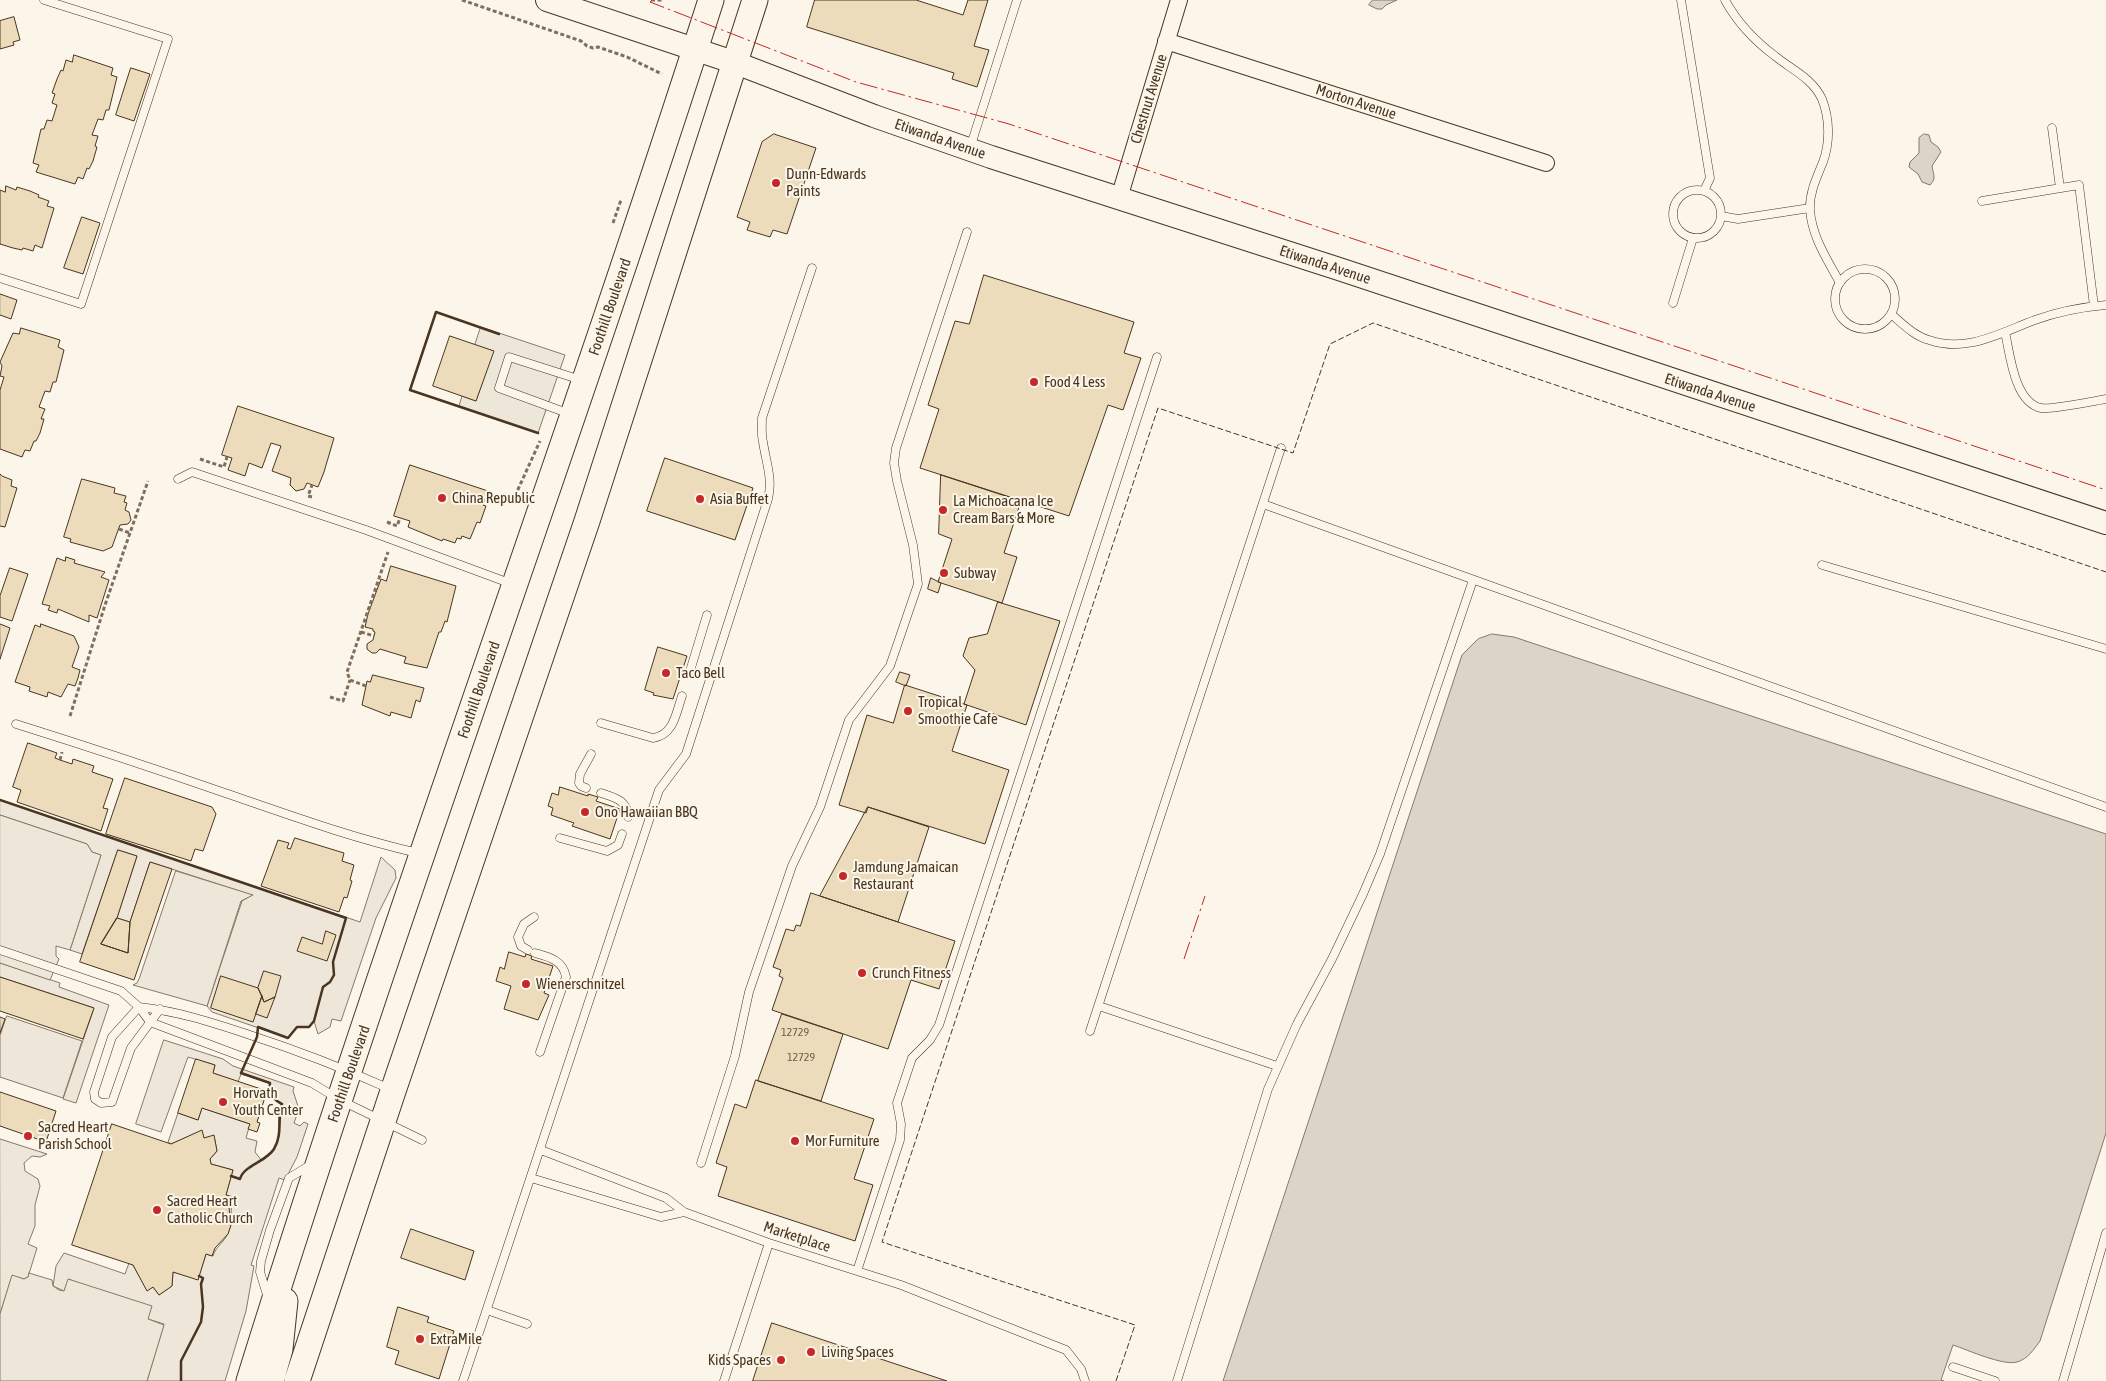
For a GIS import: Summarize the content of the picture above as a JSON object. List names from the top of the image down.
{
  "streets": {
    "main road": ["Etiwanda Avenue", "Foothill Boulevard"],
    "street": ["Chestnut Avenue", "Morton Avenue"],
    "lane": ["Marketplace"]
  },
  "crossings": [
    ["Chestnut Avenue", "Morton Avenue"],
    ["Chestnut Avenue", "Etiwanda Avenue"],
    ["Etiwanda Avenue", "Foothill Boulevard"]
  ],
  "places": [
    "Dunn-Edwards Paints",
    "Food 4 Less",
    "China Republic",
    "Asia Buffet",
    "La Michoacana Ice Cream Bars & More",
    "Subway",
    "Taco Bell",
    "Tropical Smoothie Cafe",
    "Ono Hawaiian BBQ",
    "Jamdung Jamaican Restaurant",
    "Crunch Fitness",
    "Wienerschnitzel",
    "Horvath Youth Center",
    "Sacred Heart Parish School",
    "Mor Furniture",
    "Sacred Heart Catholic Church",
    "ExtraMile",
    "Living Spaces",
    "Kids Spaces"
  ],
  "house_numbers": ["12729", "12729"]
}
